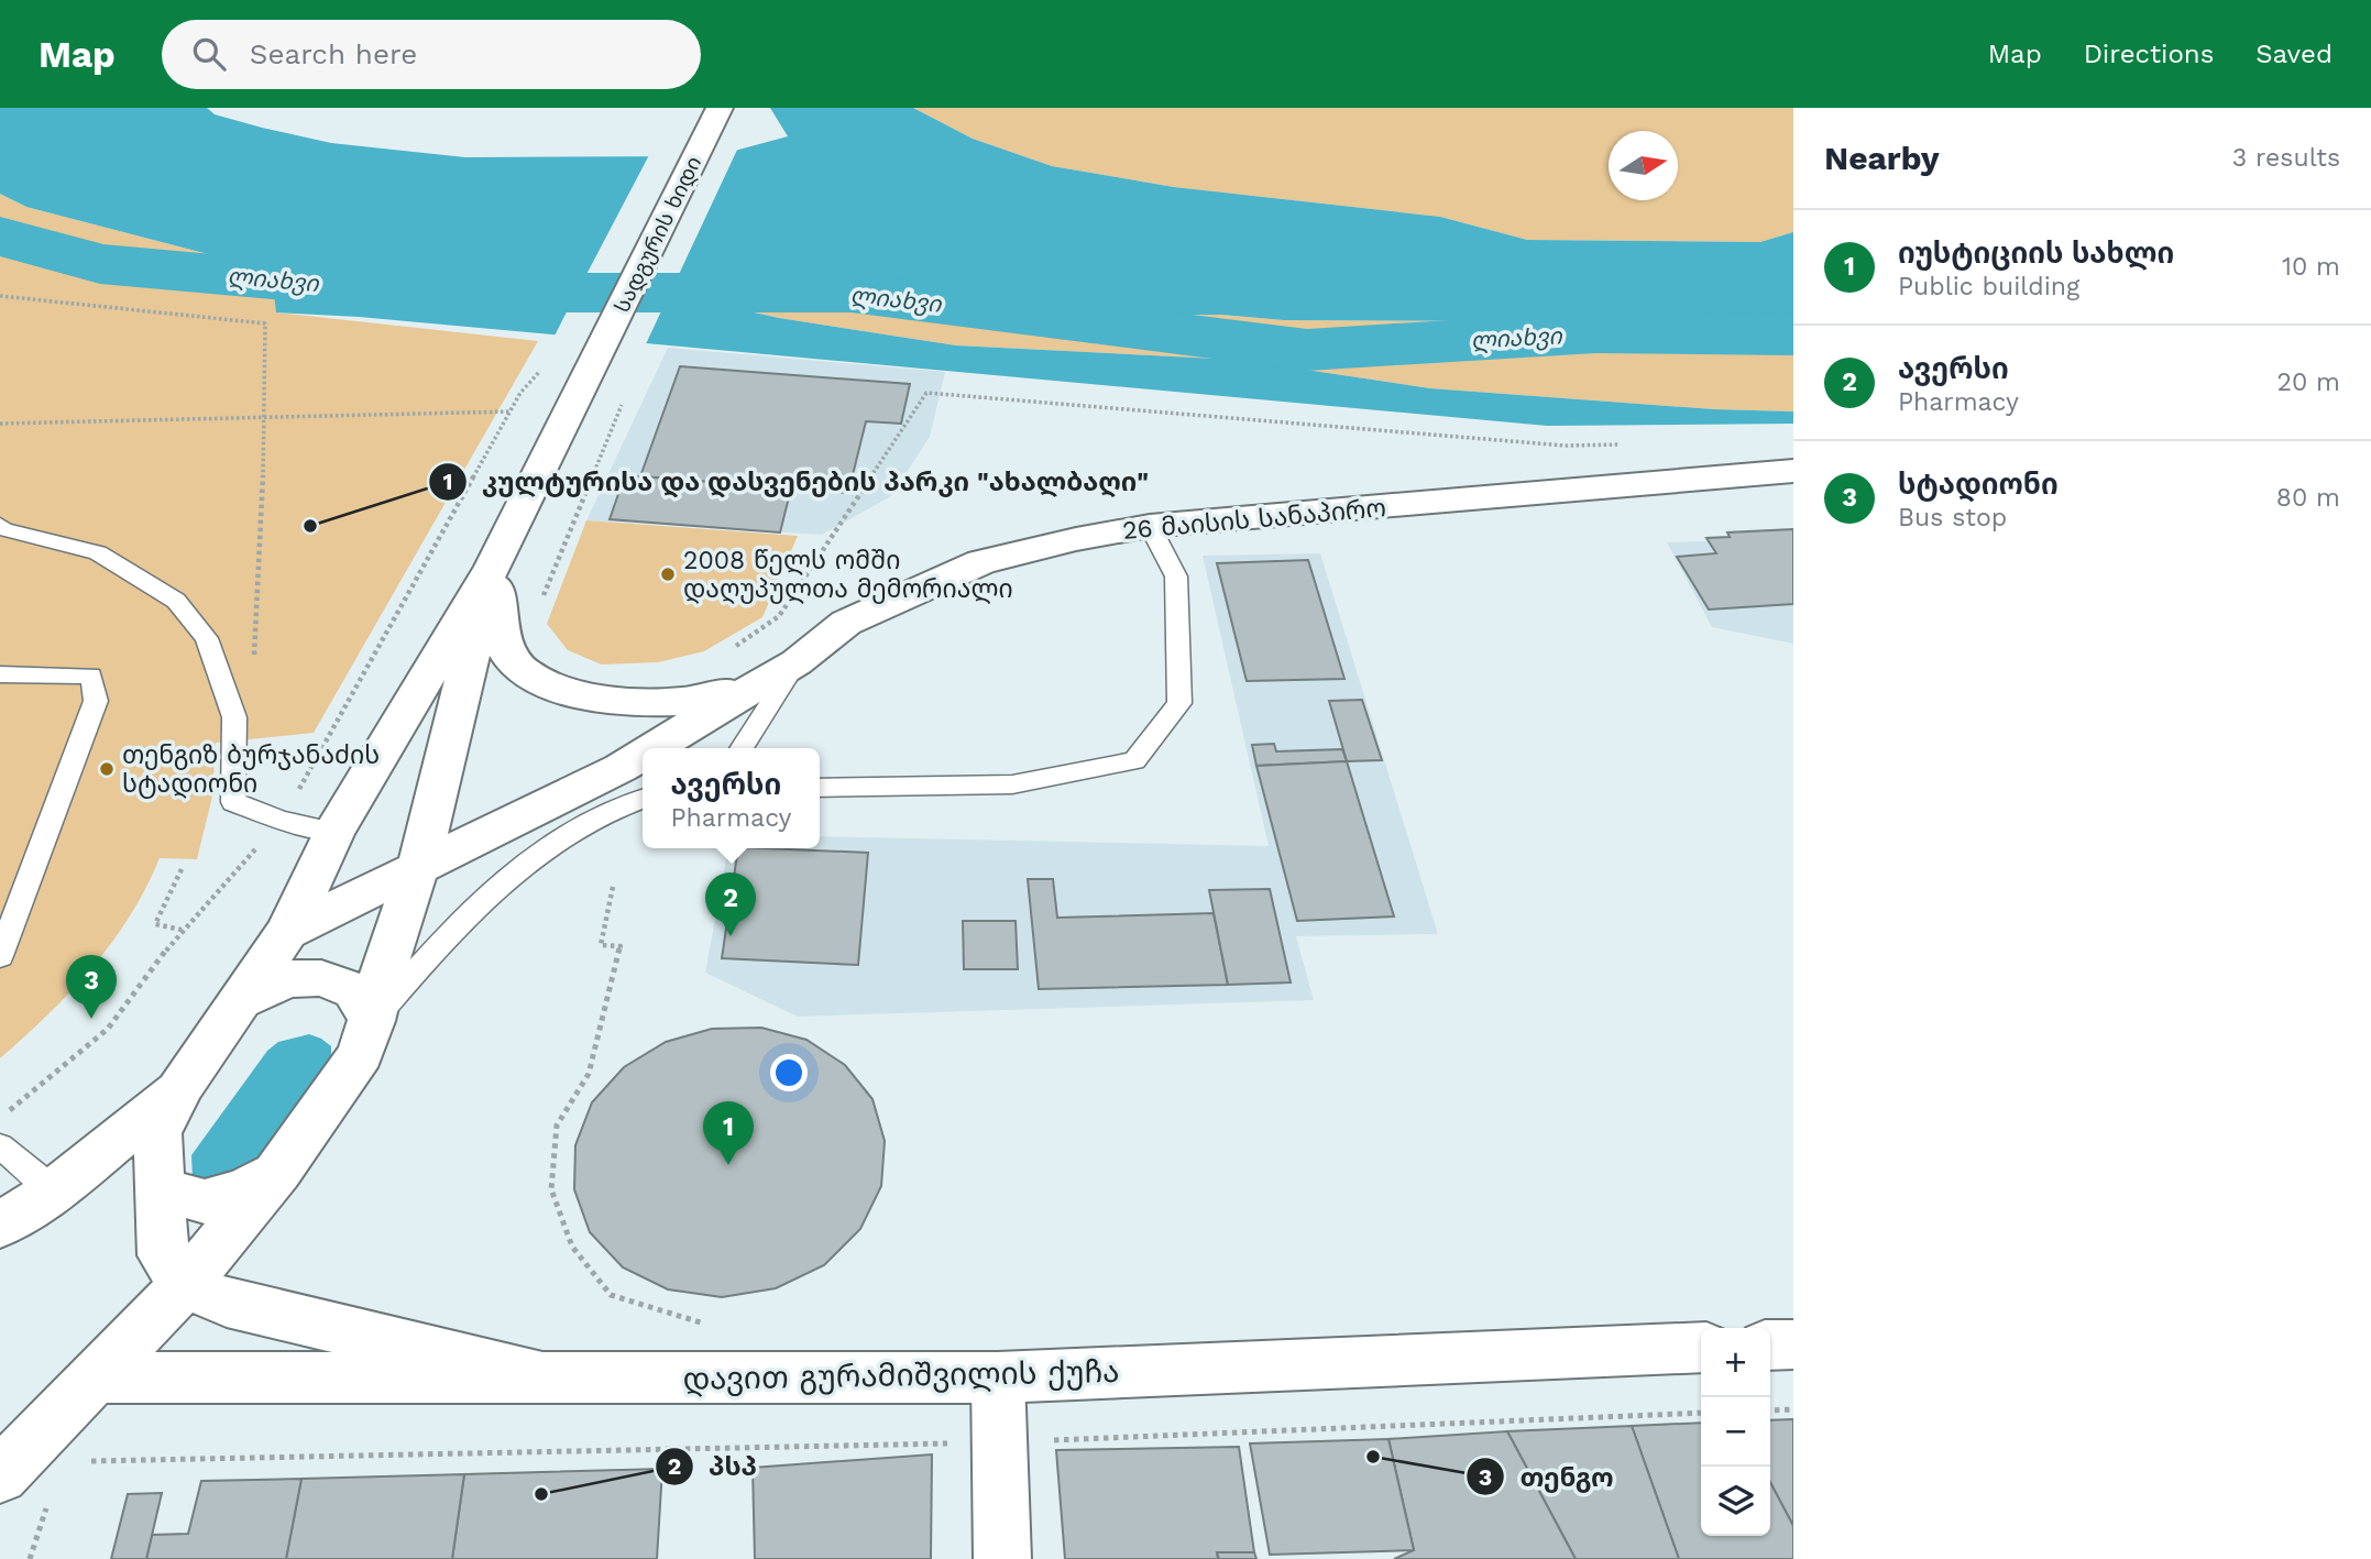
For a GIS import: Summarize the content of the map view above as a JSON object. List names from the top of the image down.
{
  "streets": {
    "main road": ["სადგურის ხიდი", "26 მაისის სანაპირო", "დავით გურამიშვილის ქუჩა"]
  },
  "water": ["ლიახვი"],
  "places": [
    "კულტურისა და დასვენების პარკი \"ახალბაღი\"",
    "2008 წელს ომში დაღუპულთა მემორიალი",
    "თენგიზ ბურჯანაძის სტადიონი",
    "თენგო",
    "პსპ"
  ],
  "north": "right",
  "page": {
    "header": "Map",
    "search": "Search here",
    "nav": ["Map", "Directions", "Saved"],
    "heading": ["Nearby", "3 results"],
    "list": [
      {
        "mark": "1",
        "name": "იუსტიციის სახლი",
        "note": "Public building",
        "value": "10 m"
      },
      {
        "mark": "2",
        "name": "ავერსი",
        "note": "Pharmacy",
        "value": "20 m"
      },
      {
        "mark": "3",
        "name": "სტადიონი",
        "note": "Bus stop",
        "value": "80 m"
      }
    ],
    "popup": ["ავერსი", "Pharmacy"],
    "pins": ["2", "3", "1"],
    "map_buttons": ["+", "−"]
  }
}
